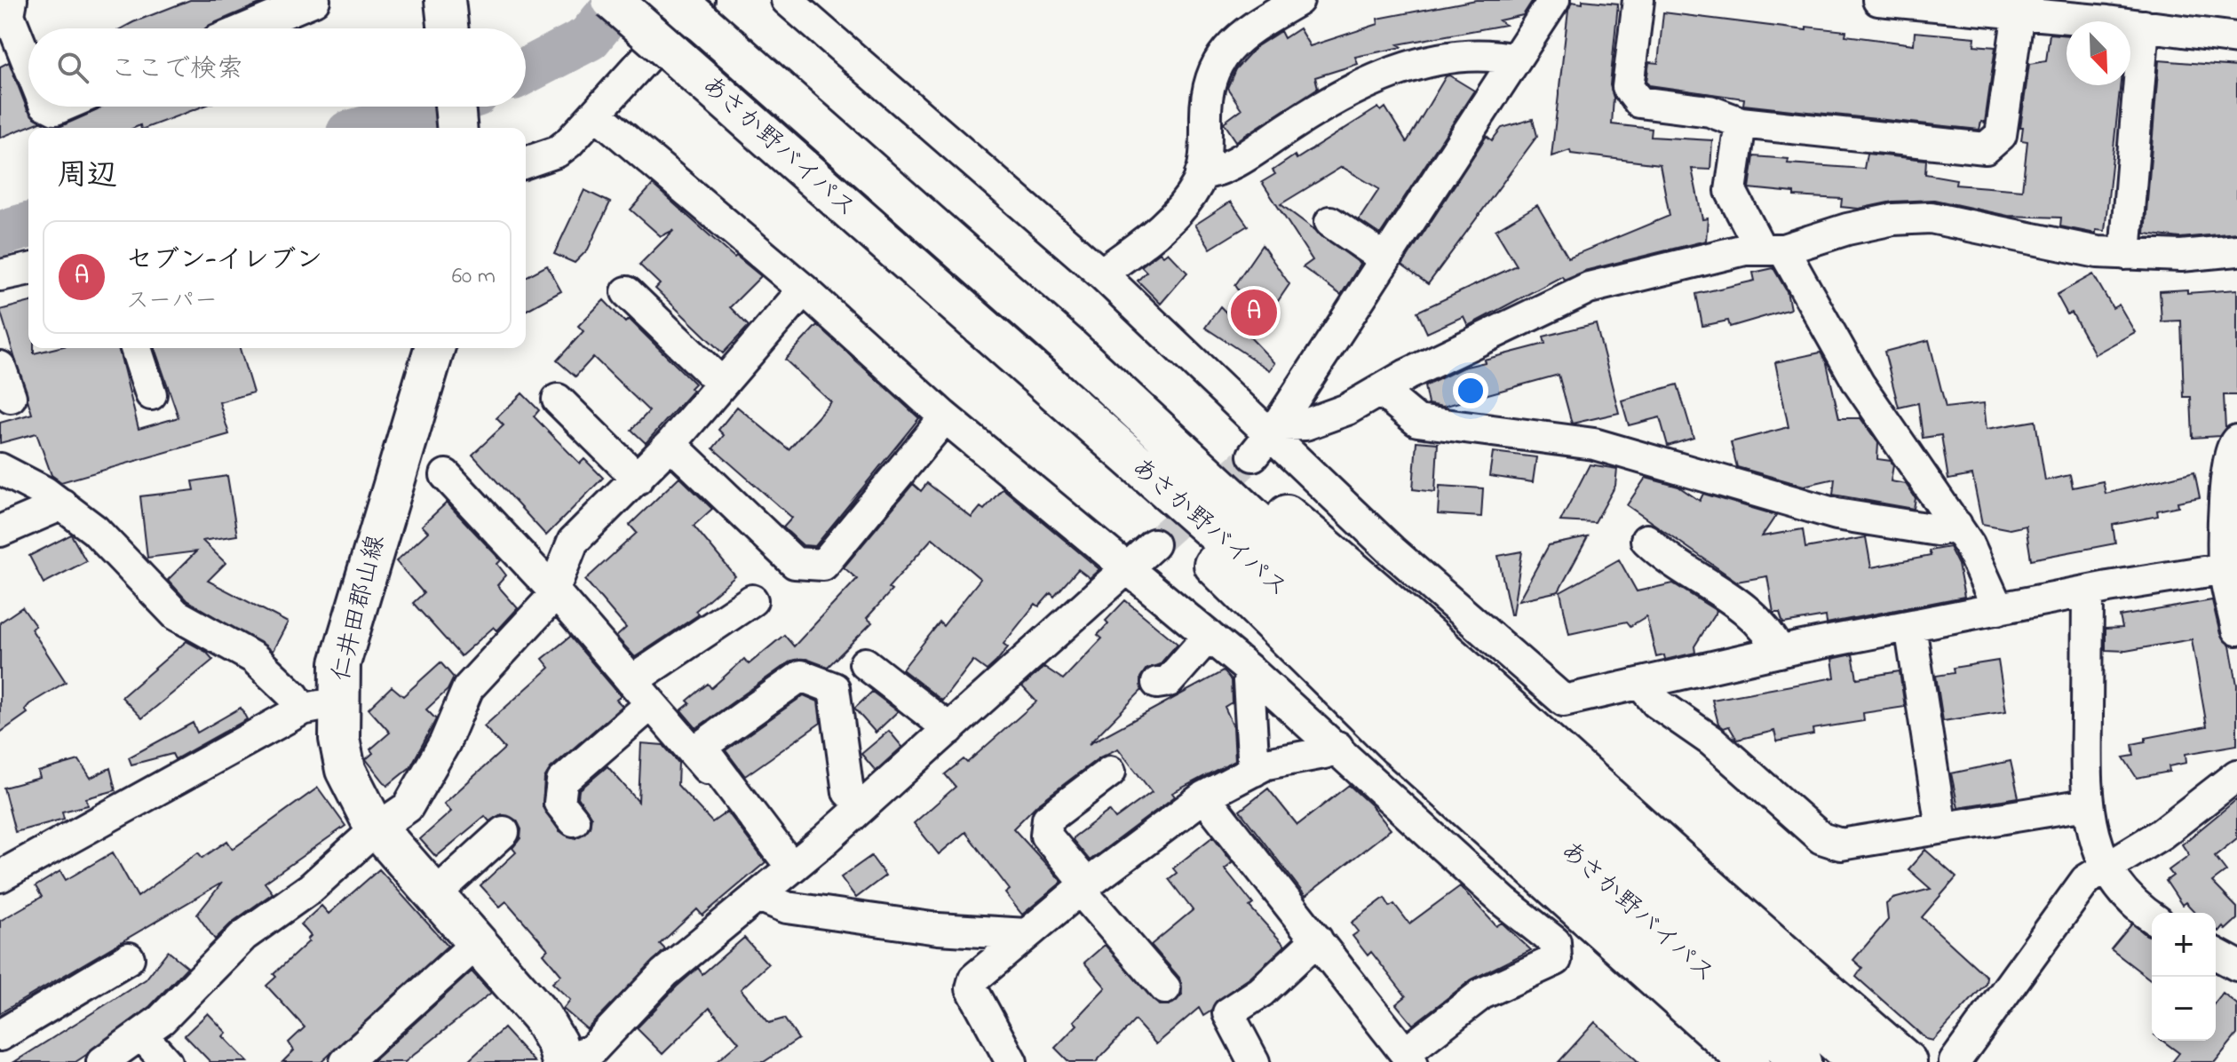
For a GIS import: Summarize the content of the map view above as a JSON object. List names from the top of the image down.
{
  "streets": {
    "main road": ["あさか野バイパス", "仁井田郡山線"]
  },
  "north": "bottom right",
  "page": {
    "search": "ここで検索",
    "heading": "周辺",
    "list": [
      {
        "mark": "A",
        "name": "セブン-イレブン",
        "note": "スーパー",
        "value": "60 m"
      }
    ],
    "pins": "A",
    "map_buttons": ["+", "−"]
  }
}
